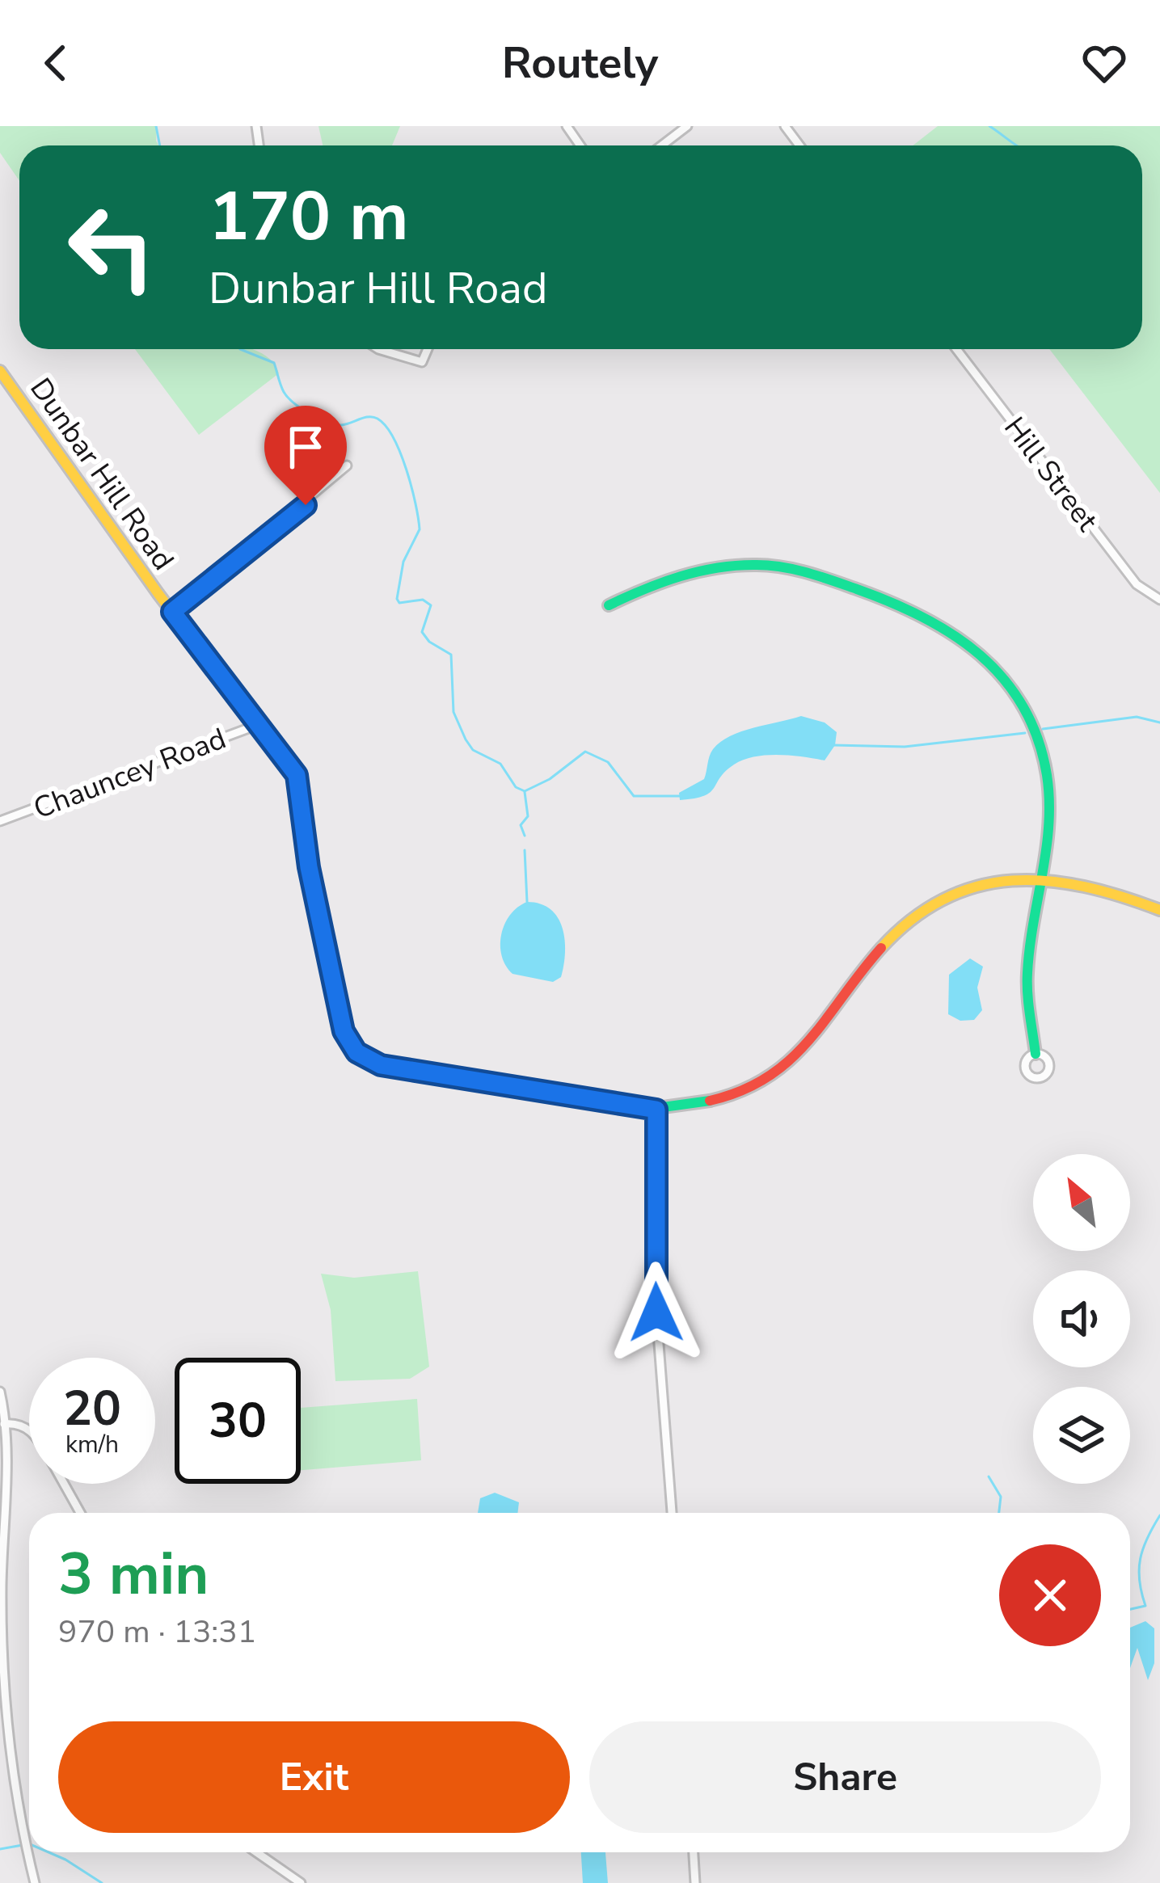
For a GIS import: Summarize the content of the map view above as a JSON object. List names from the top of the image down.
{
  "streets": {
    "street": ["Dunbar Hill Road", "Hill Street", "Chauncey Road"]
  },
  "crossings": [
    ["Dunbar Hill Road", "Chauncey Road"]
  ],
  "north": "top left",
  "page": {
    "header": "Routely",
    "turn": ["170 m", "Dunbar Hill Road"],
    "speed": "20 km/h",
    "limit": "30",
    "heading": ["3 min", "970 m · 13:31"],
    "buttons": ["Exit", "Share"]
  }
}
